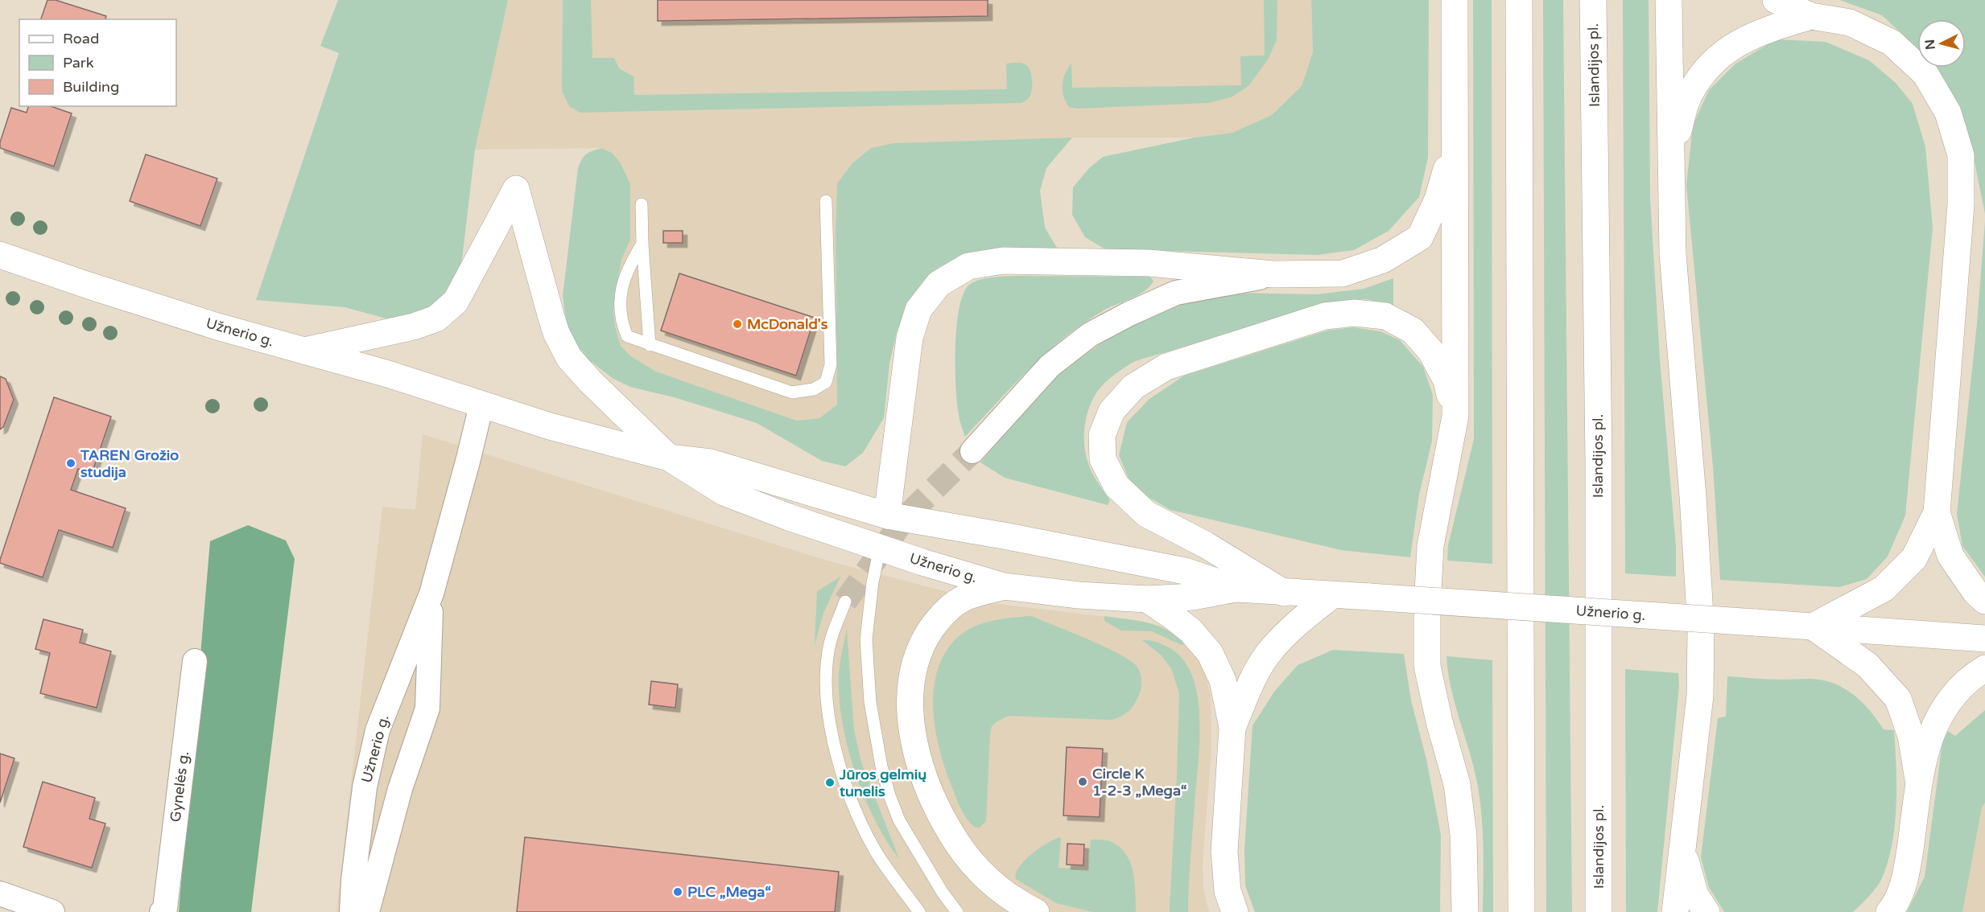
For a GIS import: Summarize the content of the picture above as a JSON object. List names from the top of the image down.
{
  "streets": {
    "main road": ["Islandijos pl.", "Užnerio g."],
    "street": ["Gynelės g."]
  },
  "places": [
    "McDonald's",
    "TAREN Grožio studija",
    "Circle K 1-2-3 „Mega“",
    "Jūros gelmių tunelis",
    "PLC „Mega“"
  ],
  "legend": ["Road", "Park", "Building"],
  "north": "left"
}
